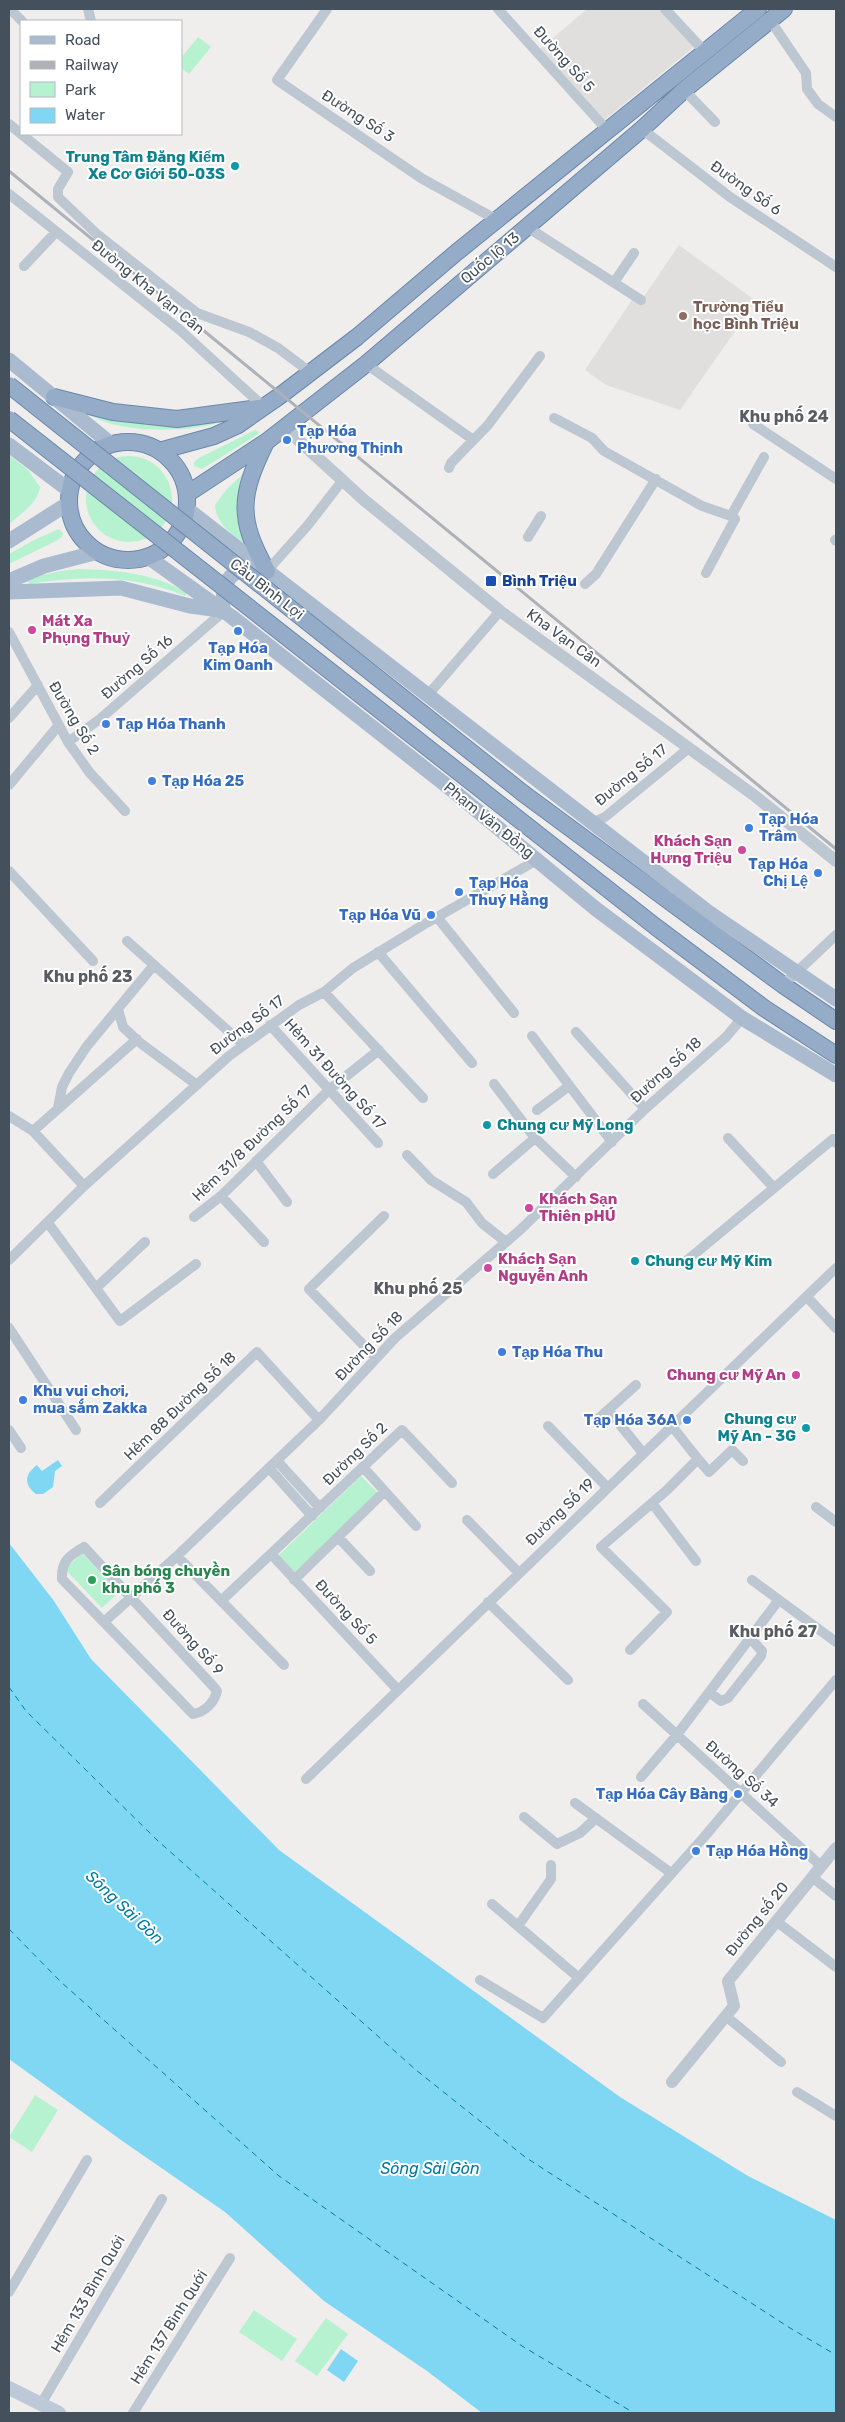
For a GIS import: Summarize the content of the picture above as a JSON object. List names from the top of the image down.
{
  "streets": {
    "highway": ["Quốc lộ 13", "Cầu Bình Lợi", "Phạm Văn Đồng"],
    "street": [
      "Đường Số 5",
      "Đường Số 3",
      "Đường Số 6",
      "Đường Kha Vạn Cân",
      "Kha Vạn Cân",
      "Đường Số 16",
      "Đường Số 2",
      "Đường Số 17",
      "Đường Số 18",
      "Hẻm 31 Đường Số 17",
      "Hẻm 31/8 Đường Số 17",
      "Hẻm 88 Đường Số 18",
      "Đường Số 19",
      "Đường Số 9",
      "Đường Số 34",
      "Đường số 20",
      "Hẻm 133 Bình Quới",
      "Hẻm 137 Bình Quới"
    ]
  },
  "crossings": [
    ["Đường Số 5", "Quốc lộ 13"],
    ["Đường Số 5", "Đường Số 2"],
    ["Đường Số 5", "Đường Số 19"],
    ["Đường Số 3", "Quốc lộ 13"],
    ["Đường Số 6", "Quốc lộ 13"],
    ["Quốc lộ 13", "Đường Kha Vạn Cân"],
    ["Quốc lộ 13", "Kha Vạn Cân"],
    ["Quốc lộ 13", "Phạm Văn Đồng"],
    ["Cầu Bình Lợi", "Phạm Văn Đồng"],
    ["Kha Vạn Cân", "Đường Số 17"],
    ["Đường Số 16", "Đường Số 2"],
    ["Đường Số 16", "Phạm Văn Đồng"],
    ["Đường Số 2", "Đường Số 18"],
    ["Đường Số 17", "Phạm Văn Đồng"],
    ["Đường Số 17", "Hẻm 31 Đường Số 17"],
    ["Phạm Văn Đồng", "Đường Số 18"],
    ["Đường Số 18", "Hẻm 88 Đường Số 18"],
    ["Đường Số 18", "Đường Số 9"],
    ["Hẻm 31 Đường Số 17", "Hẻm 31/8 Đường Số 17"],
    ["Đường Số 34", "Đường số 20"]
  ],
  "districts": [
    "Khu phố 24",
    "Khu phố 23",
    "Khu phố 25",
    "Khu phố 27"
  ],
  "water": ["Sông Sài Gòn"],
  "places": {
    "other": [
      "Trung Tâm Đăng Kiểm Xe Cơ Giới 50-03S",
      "Trường Tiểu học Bình Triệu",
      "Tạp Hóa Phương Thịnh",
      "Mát Xa Phụng Thuỷ",
      "Tạp Hóa Kim Oanh",
      "Tạp Hóa Thanh",
      "Tạp Hóa 25",
      "Tạp Hóa Trâm",
      "Khách Sạn Hưng Triệu",
      "Tạp Hóa Chị Lệ",
      "Tạp Hóa Thuý Hằng",
      "Tạp Hóa Vũ",
      "Chung cư Mỹ Long",
      "Khách Sạn Thiên pHÚ",
      "Chung cư Mỹ Kim",
      "Khách Sạn Nguyễn Anh",
      "Tạp Hóa Thu",
      "Chung cư Mỹ An",
      "Khu vui chơi, mua sắm Zakka",
      "Tạp Hóa 36A",
      "Chung cư Mỹ An - 3G",
      "Sân bóng chuyền khu phố 3",
      "Tạp Hóa Cây Bàng",
      "Tạp Hóa Hồng"
    ],
    "transit": ["Bình Triệu"]
  },
  "legend": [
    "Road",
    "Railway",
    "Park",
    "Water"
  ]
}
